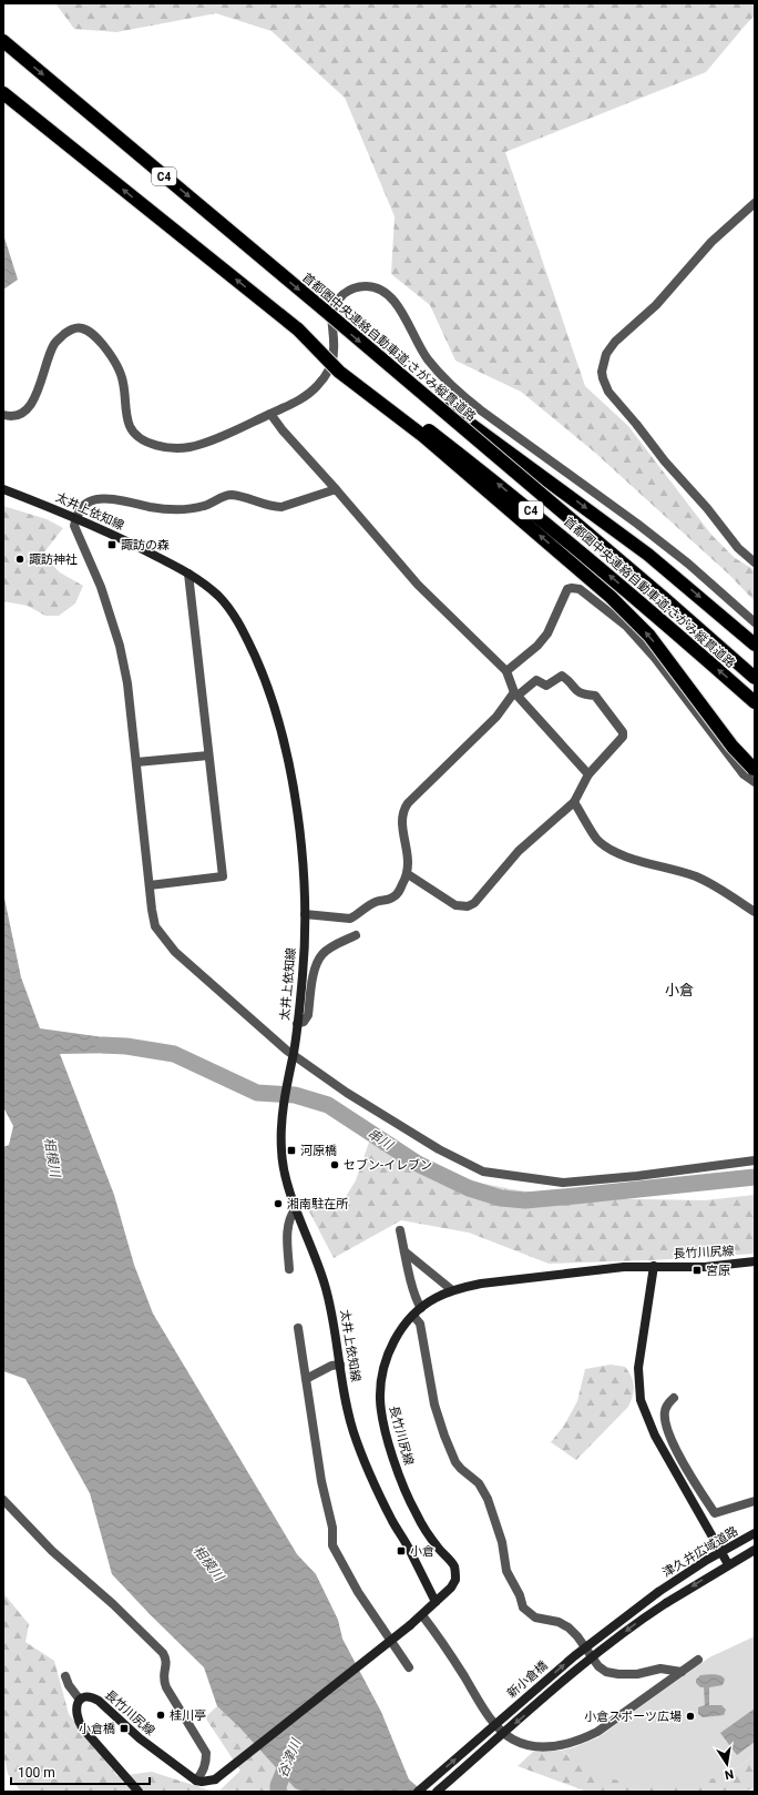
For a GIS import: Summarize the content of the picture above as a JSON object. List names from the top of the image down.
{
  "streets": {
    "highway": ["C4", "首都圏中央連絡自動車道;さがみ縦貫道路"],
    "main road": [
      "太井上依知線",
      "長竹川尻線",
      "津久井広域道路",
      "新小倉橋"
    ]
  },
  "crossings": [
    ["太井上依知線", "長竹川尻線"],
    ["津久井広域道路", "新小倉橋"]
  ],
  "districts": ["小倉"],
  "water": ["串川", "相模川", "谷津川"],
  "places": {
    "transit": [
      "諏訪の森",
      "河原橋",
      "宮原",
      "小倉",
      "小倉橋"
    ],
    "other": [
      "諏訪神社",
      "セブン-イレブン",
      "湘南駐在所",
      "桂川亭",
      "小倉スポーツ広場"
    ]
  },
  "scale_bar": "100 m",
  "north": "bottom"
}
